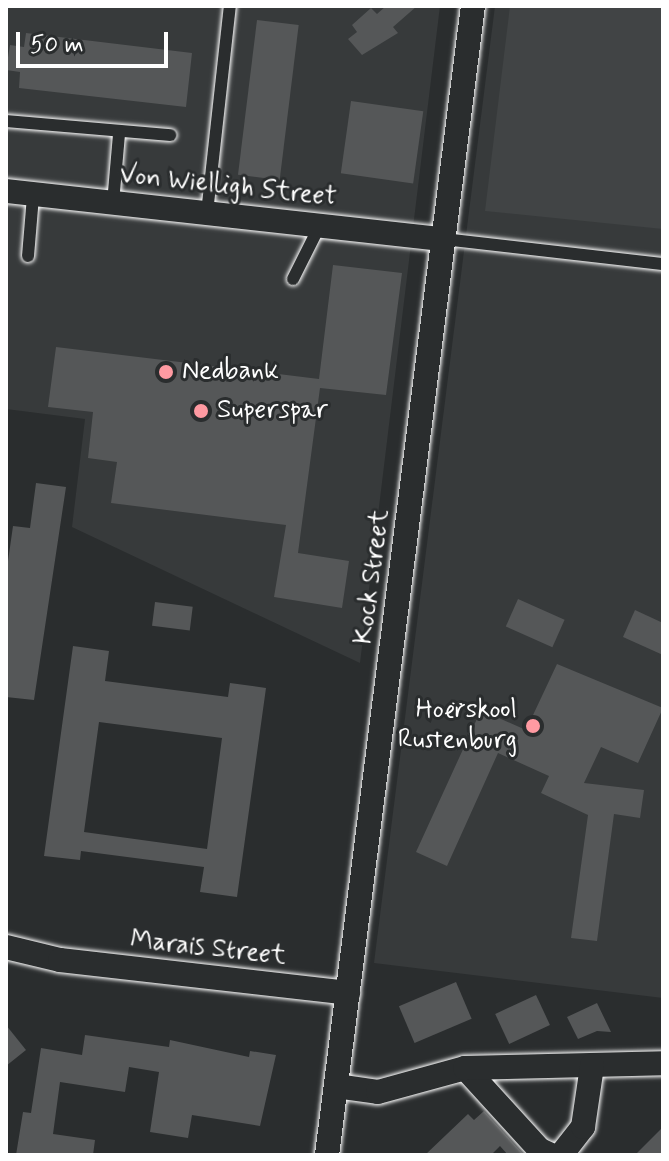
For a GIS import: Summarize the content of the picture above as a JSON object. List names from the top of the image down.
{
  "streets": {
    "street": ["Von Wielligh Street", "Kock Street", "Marais Street"]
  },
  "crossings": [
    ["Von Wielligh Street", "Kock Street"],
    ["Kock Street", "Marais Street"]
  ],
  "places": ["Nedbank", "Superspar", "Hoërskool Rustenburg"],
  "scale_bar": "50 m"
}
